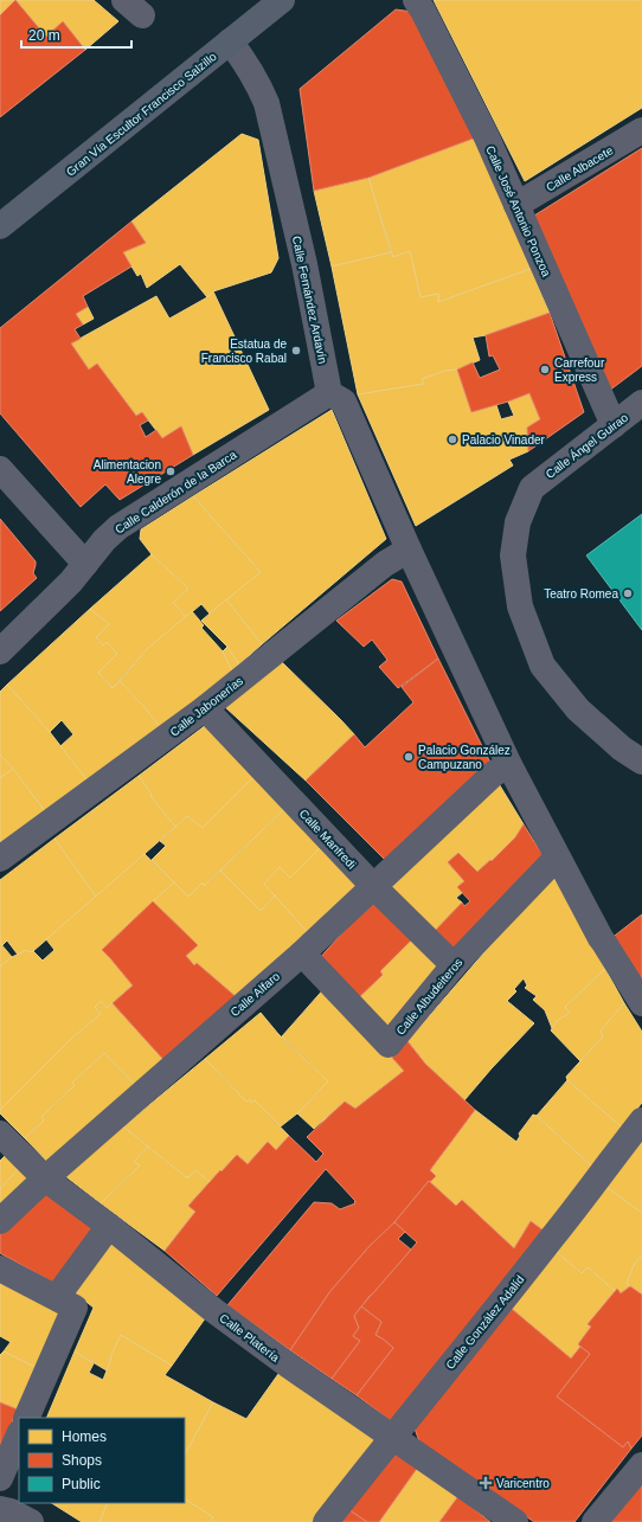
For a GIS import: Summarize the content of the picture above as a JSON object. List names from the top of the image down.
{
  "streets": {
    "main road": ["Gran Vía Escultor Francisco Salzillo"],
    "street": [
      "Calle Albacete",
      "Calle José Antonio Ponzoa",
      "Calle Fernández Ardavín",
      "Calle Ángel Guirao",
      "Calle Calderón de la Barca",
      "Calle Jabonerías",
      "Calle Manfredi",
      "Calle Alfaro",
      "Calle Albudeiteros",
      "Calle González Adalíd",
      "Calle Platería"
    ]
  },
  "crossings": [
    ["Gran Vía Escultor Francisco Salzillo", "Calle Fernández Ardavín"],
    ["Calle Albacete", "Calle José Antonio Ponzoa"],
    ["Calle José Antonio Ponzoa", "Calle Ángel Guirao"],
    ["Calle Fernández Ardavín", "Calle Calderón de la Barca"],
    ["Calle Jabonerías", "Calle Manfredi"],
    ["Calle Manfredi", "Calle Alfaro"],
    ["Calle Manfredi", "Calle Albudeiteros"],
    ["Calle Alfaro", "Calle Albudeiteros"],
    ["Calle Alfaro", "Calle Platería"],
    ["Calle González Adalíd", "Calle Platería"]
  ],
  "places": {
    "other": [
      "Estatua de Francisco Rabal",
      "Carrefour Express",
      "Palacio Vinader",
      "Alimentacion Alegre",
      "Teatro Romea",
      "Palacio González Campuzano"
    ],
    "health": ["Varicentro"]
  },
  "legend": ["Homes", "Shops", "Public"],
  "scale_bar": "20 m"
}
